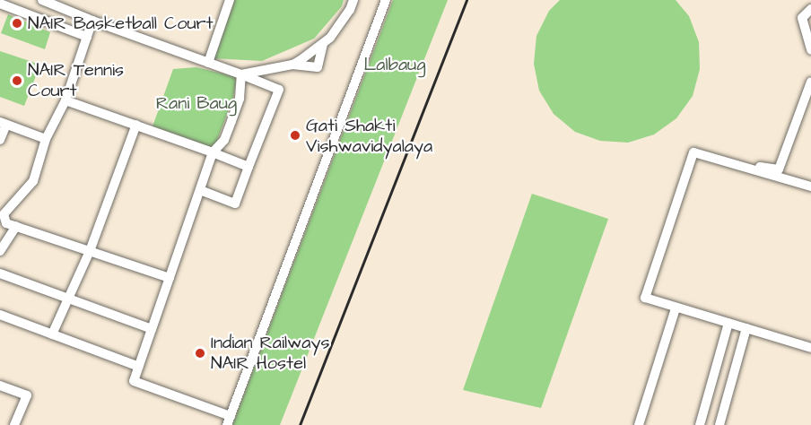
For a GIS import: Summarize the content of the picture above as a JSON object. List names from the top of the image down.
{
  "parks": ["Lalbaug", "Rani Baug"],
  "places": [
    "NAIR Basketball Court",
    "NAIR Tennis Court",
    "Gati Shakti Vishwavidyalaya",
    "Indian Railways NAIR Hostel"
  ]
}
